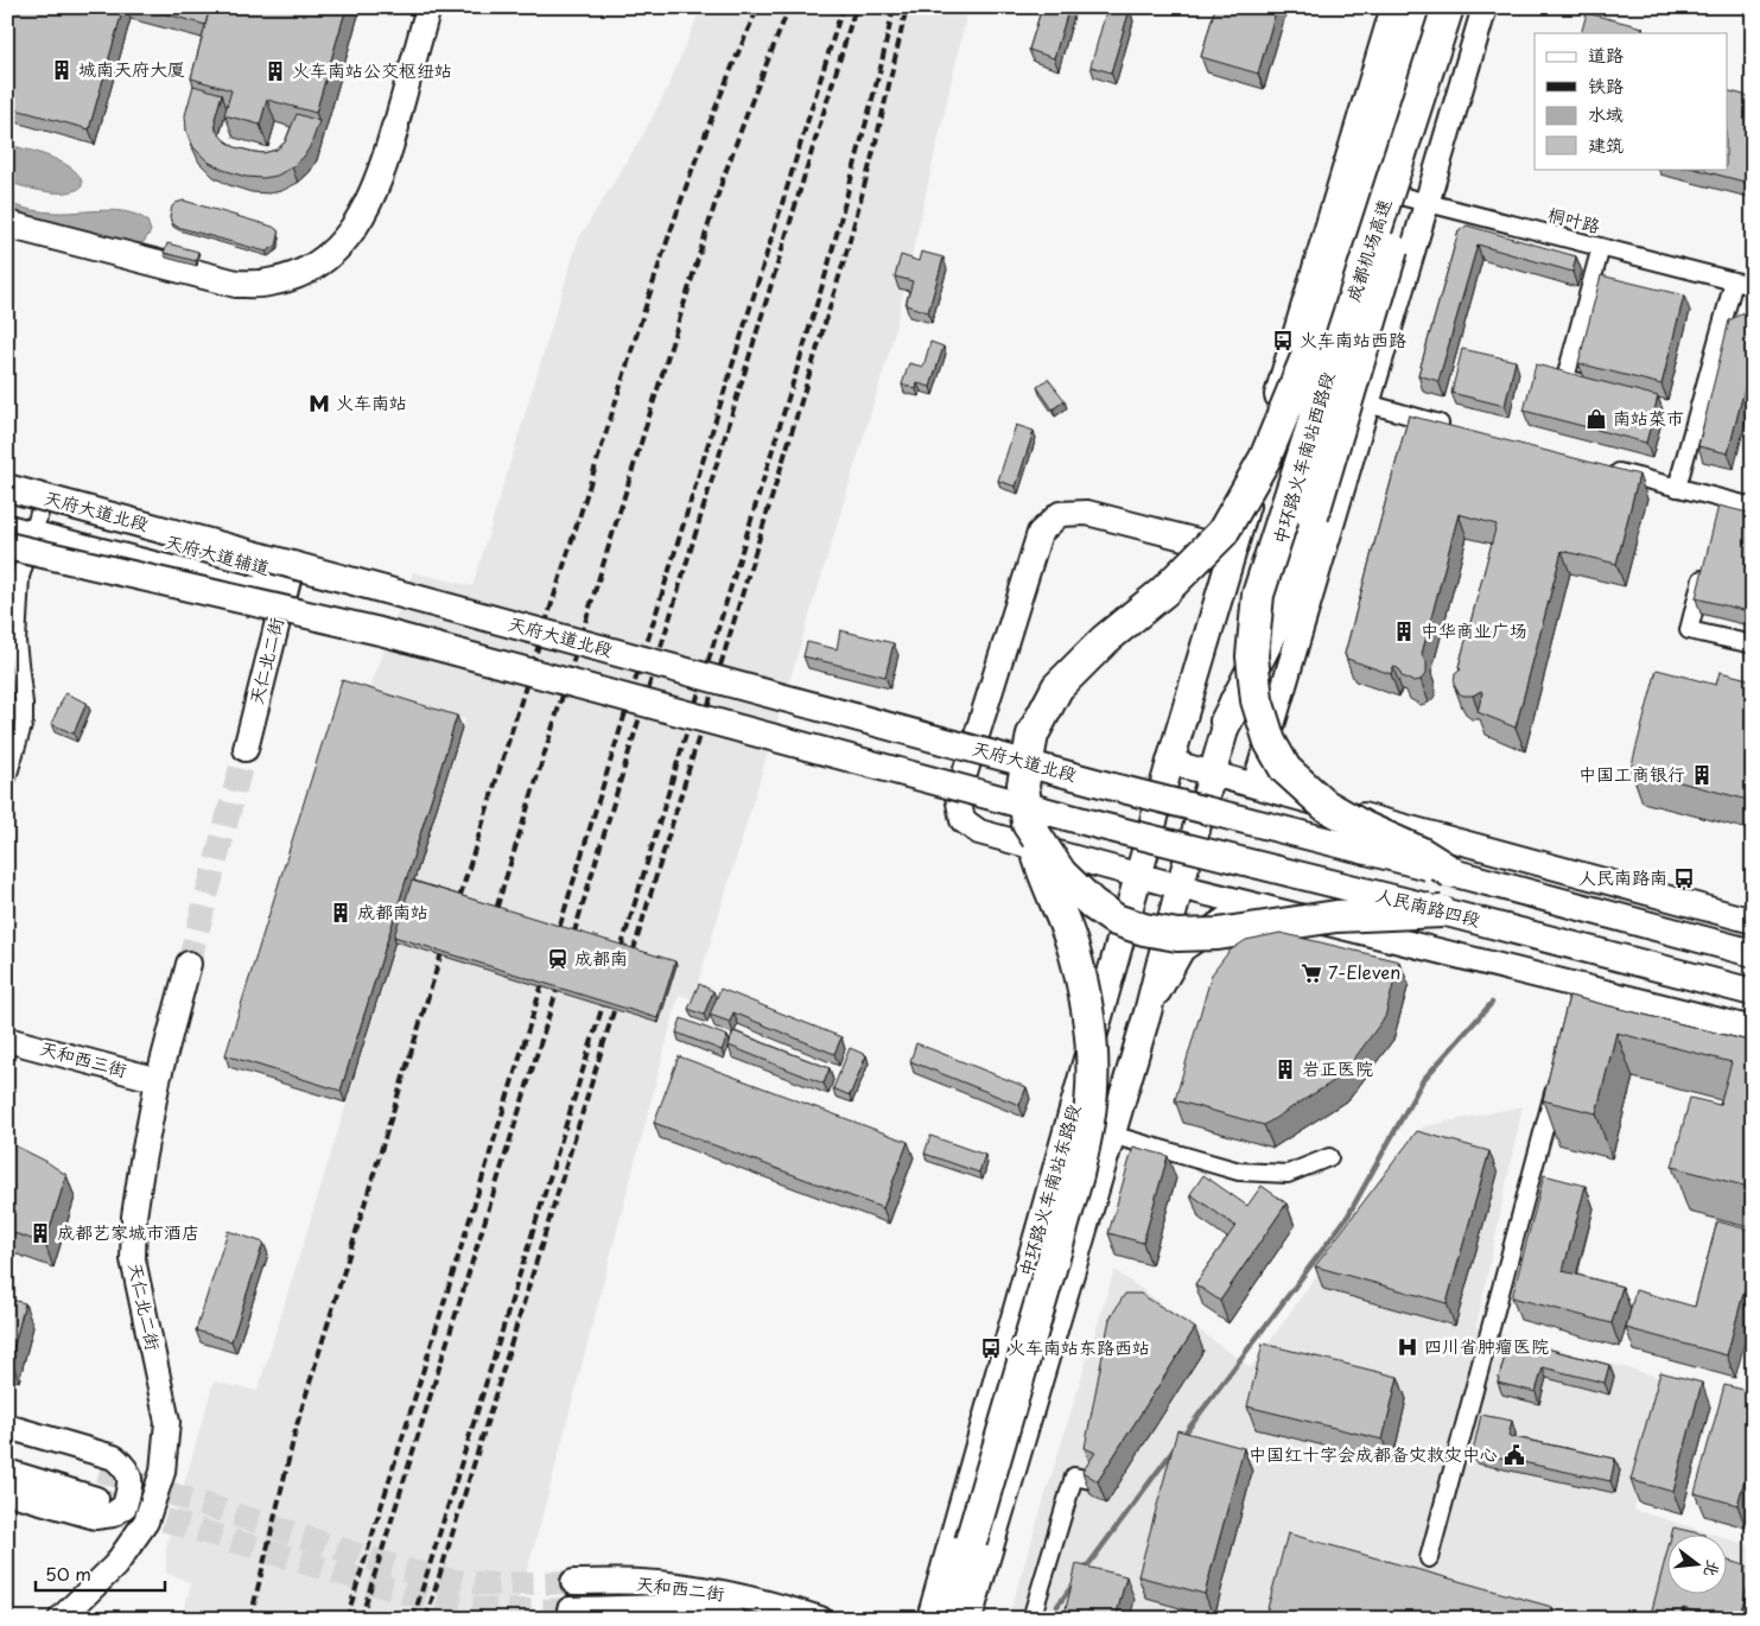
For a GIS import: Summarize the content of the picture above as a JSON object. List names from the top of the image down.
{
  "streets": {
    "highway": ["成都机场高速"],
    "main road": [
      "中环路火车南站西路段",
      "天府大道北段",
      "人民南路四段",
      "中环路火车南站东路段"
    ],
    "street": [
      "桐叶路",
      "天府大道辅道",
      "天仁北二街",
      "天和西三街",
      "天和西二街"
    ]
  },
  "crossings": [
    ["桐叶路", "中环路火车南站西路段"],
    ["成都机场高速", "天府大道北段"],
    ["天府大道辅道", "天仁北二街"],
    ["天仁北二街", "天和西三街"]
  ],
  "places": {
    "building": [
      "城南天府大厦",
      "火车南站公交枢纽站",
      "中华商业广场",
      "中国工商银行",
      "成都南站",
      "岩正医院",
      "成都艺家城市酒店"
    ],
    "bus stop": ["火车南站西路", "人民南路南", "火车南站东路西站"],
    "metro station": ["火车南站"],
    "shop": ["南站菜市"],
    "station": ["成都南"],
    "supermarket": ["7-Eleven"],
    "hospital": ["四川省肿瘤医院"],
    "public building": ["中国红十字会成都备灾救灾中心"]
  },
  "legend": [
    "道路",
    "铁路",
    "水域",
    "建筑"
  ],
  "scale_bar": "50 m",
  "north": "right"
}
